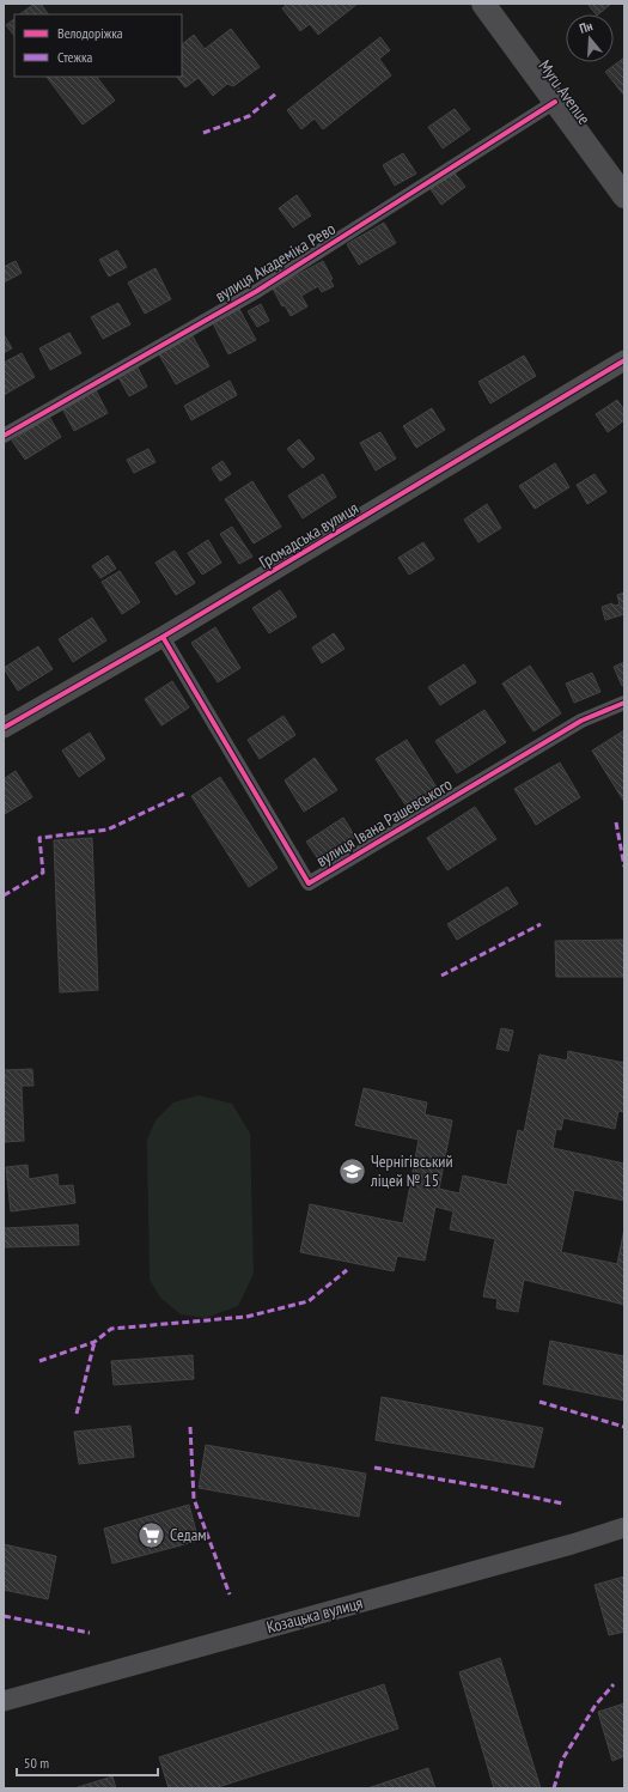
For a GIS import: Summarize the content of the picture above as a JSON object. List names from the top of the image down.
{
  "streets": {
    "main road": ["Myru Avenue"],
    "street": [
      "вулиця Академіка Рево",
      "Громадська вулиця",
      "вулиця Івана Рашевського",
      "Козацька вулиця"
    ]
  },
  "crossings": [
    ["Myru Avenue", "вулиця Академіка Рево"],
    ["Громадська вулиця", "вулиця Івана Рашевського"]
  ],
  "places": {
    "school or university": ["Чернігівський ліцей № 15"],
    "supermarket": ["Седам"]
  },
  "legend": ["Велодоріжка", "Стежка"],
  "scale_bar": "50 m",
  "north": "top"
}
